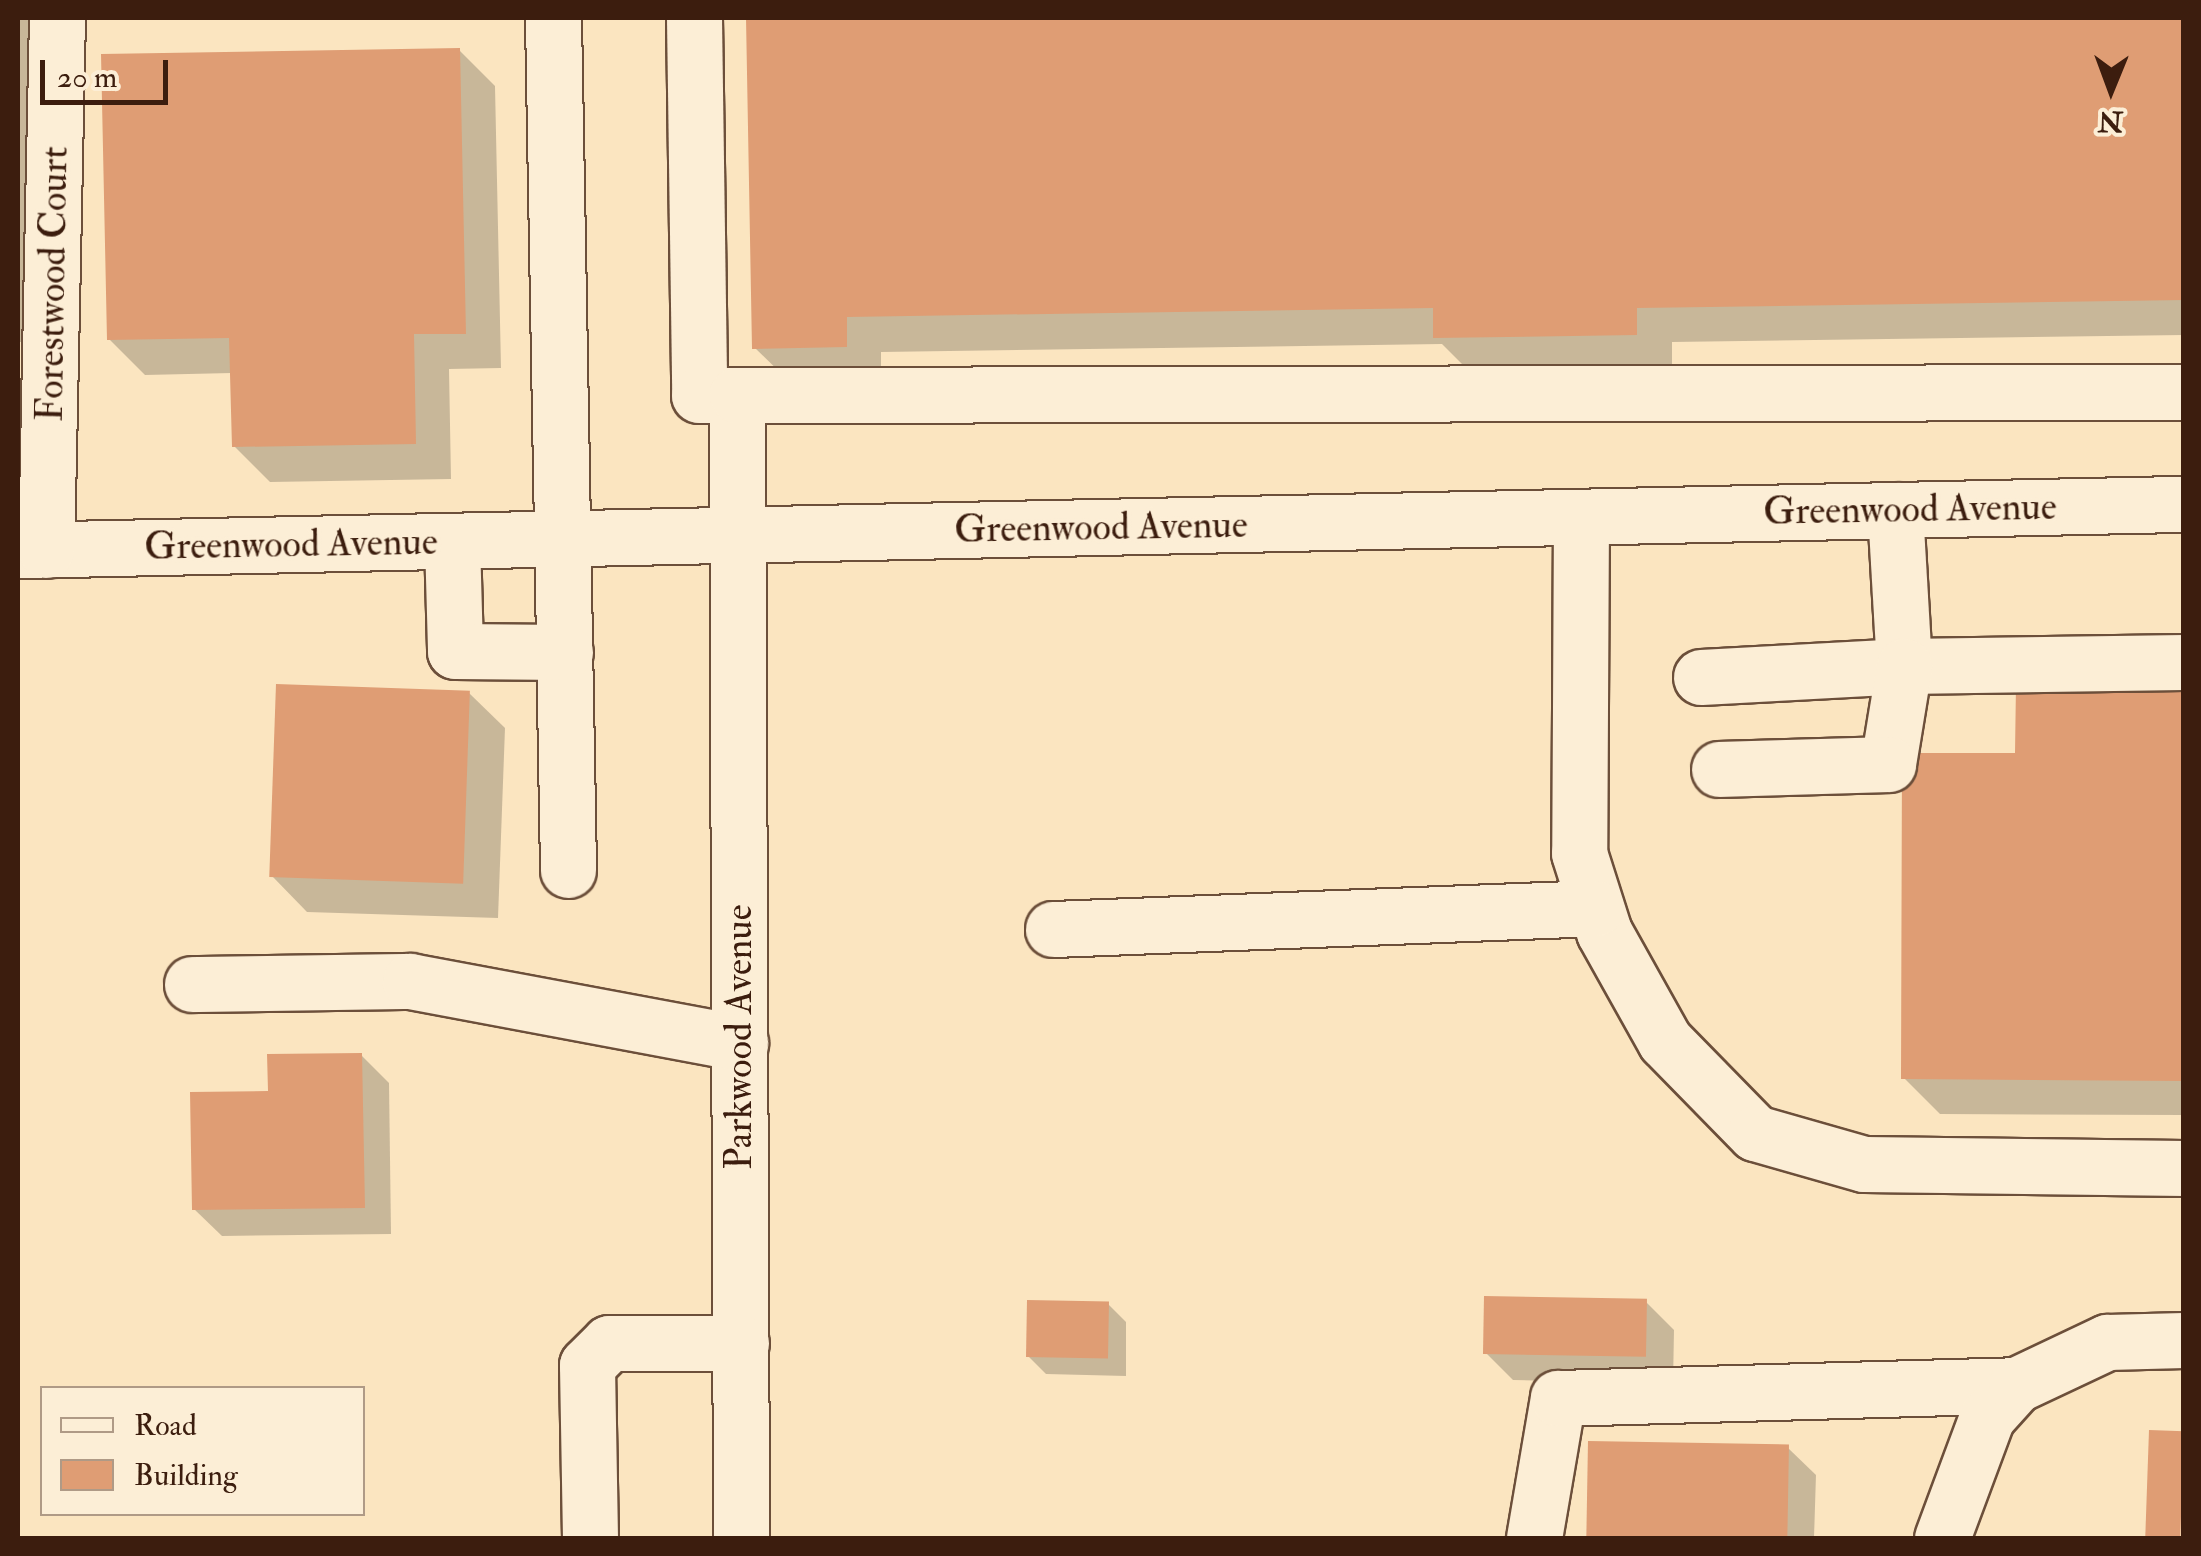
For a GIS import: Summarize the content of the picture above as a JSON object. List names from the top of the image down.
{
  "streets": {
    "street": ["Forestwood Court", "Greenwood Avenue", "Parkwood Avenue"]
  },
  "crossings": [
    ["Forestwood Court", "Greenwood Avenue"],
    ["Greenwood Avenue", "Parkwood Avenue"]
  ],
  "legend": ["Road", "Building"],
  "scale_bar": "20 m",
  "north": "bottom"
}
